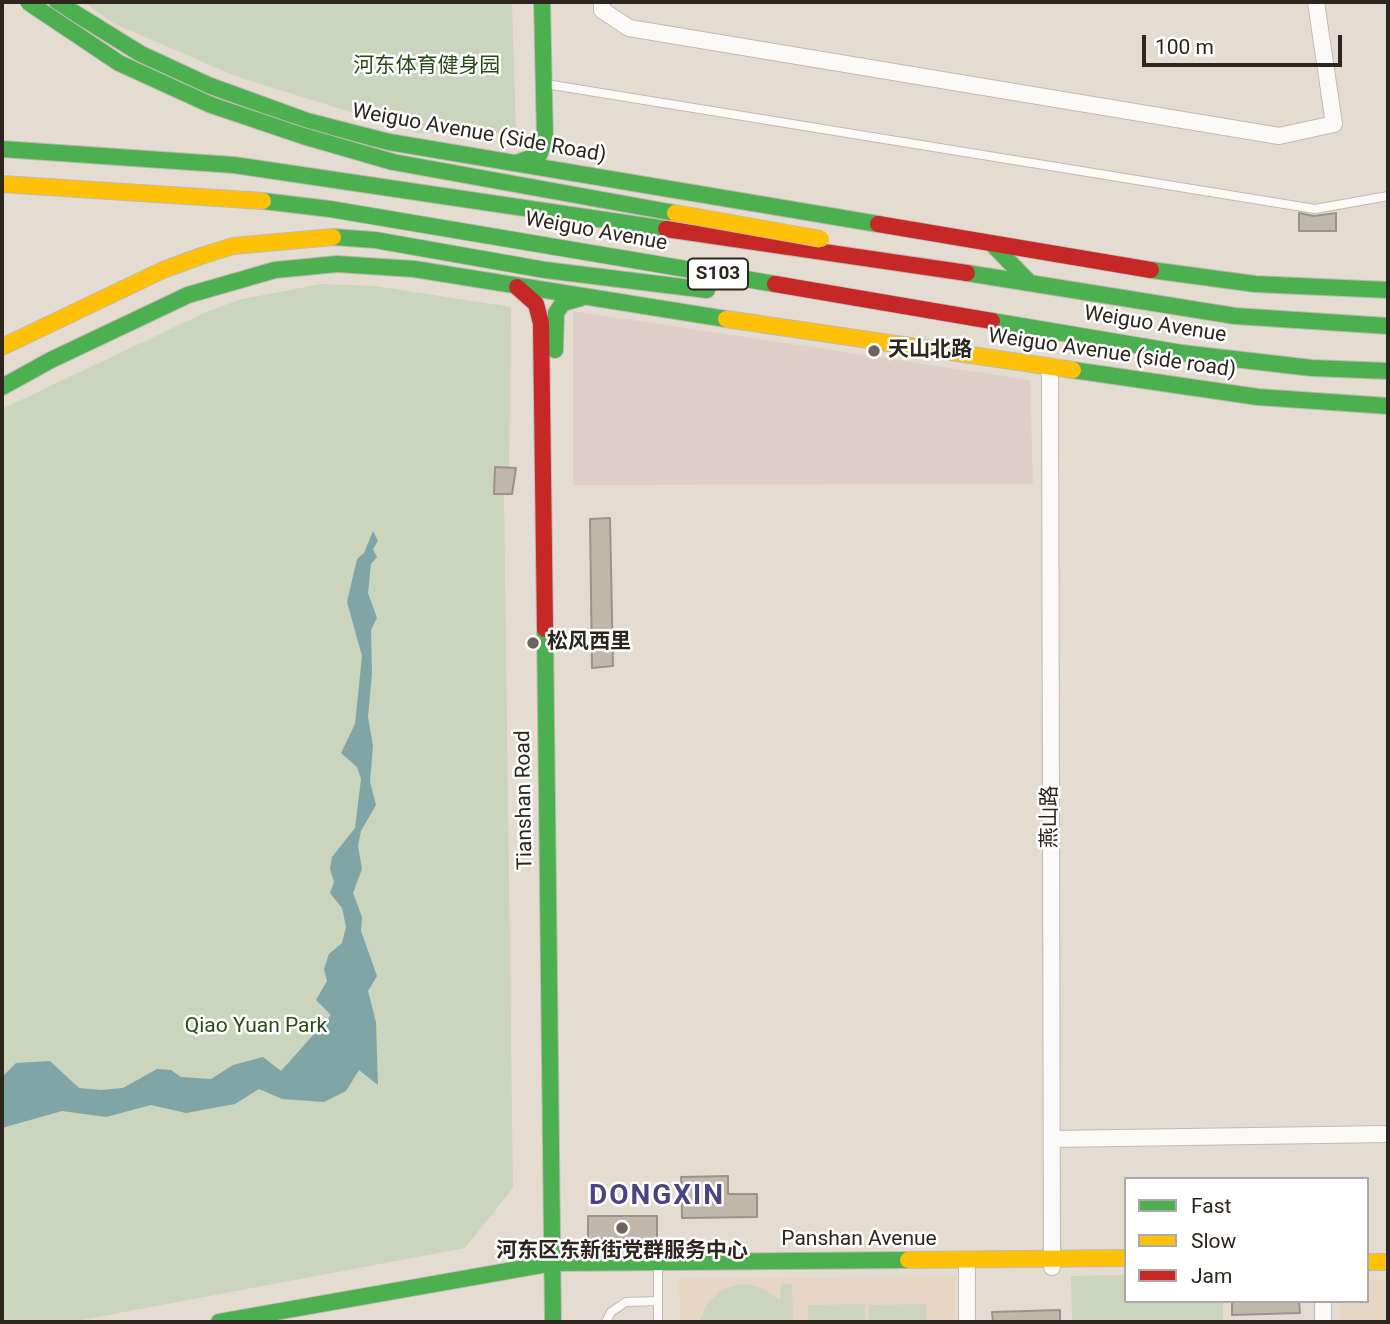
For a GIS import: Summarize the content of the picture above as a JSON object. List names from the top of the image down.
{
  "streets": {
    "main road": [
      "Weiguo Avenue (Side Road)",
      "Weiguo Avenue",
      "S103",
      "Weiguo Avenue (side road)",
      "Tianshan Road",
      "Panshan Avenue"
    ],
    "street": ["燕山路"]
  },
  "crossings": [
    ["Weiguo Avenue (Side Road)", "Weiguo Avenue (side road)"],
    ["Weiguo Avenue (side road)", "Tianshan Road"],
    ["Weiguo Avenue (side road)", "燕山路"],
    ["Tianshan Road", "Panshan Avenue"],
    ["燕山路", "Panshan Avenue"]
  ],
  "districts": ["DONGXIN"],
  "parks": ["河东体育健身园", "Qiao Yuan Park"],
  "places": ["天山北路", "松风西里", "河东区东新街党群服务中心"],
  "legend": ["Fast", "Slow", "Jam"],
  "scale_bar": "100 m"
}
